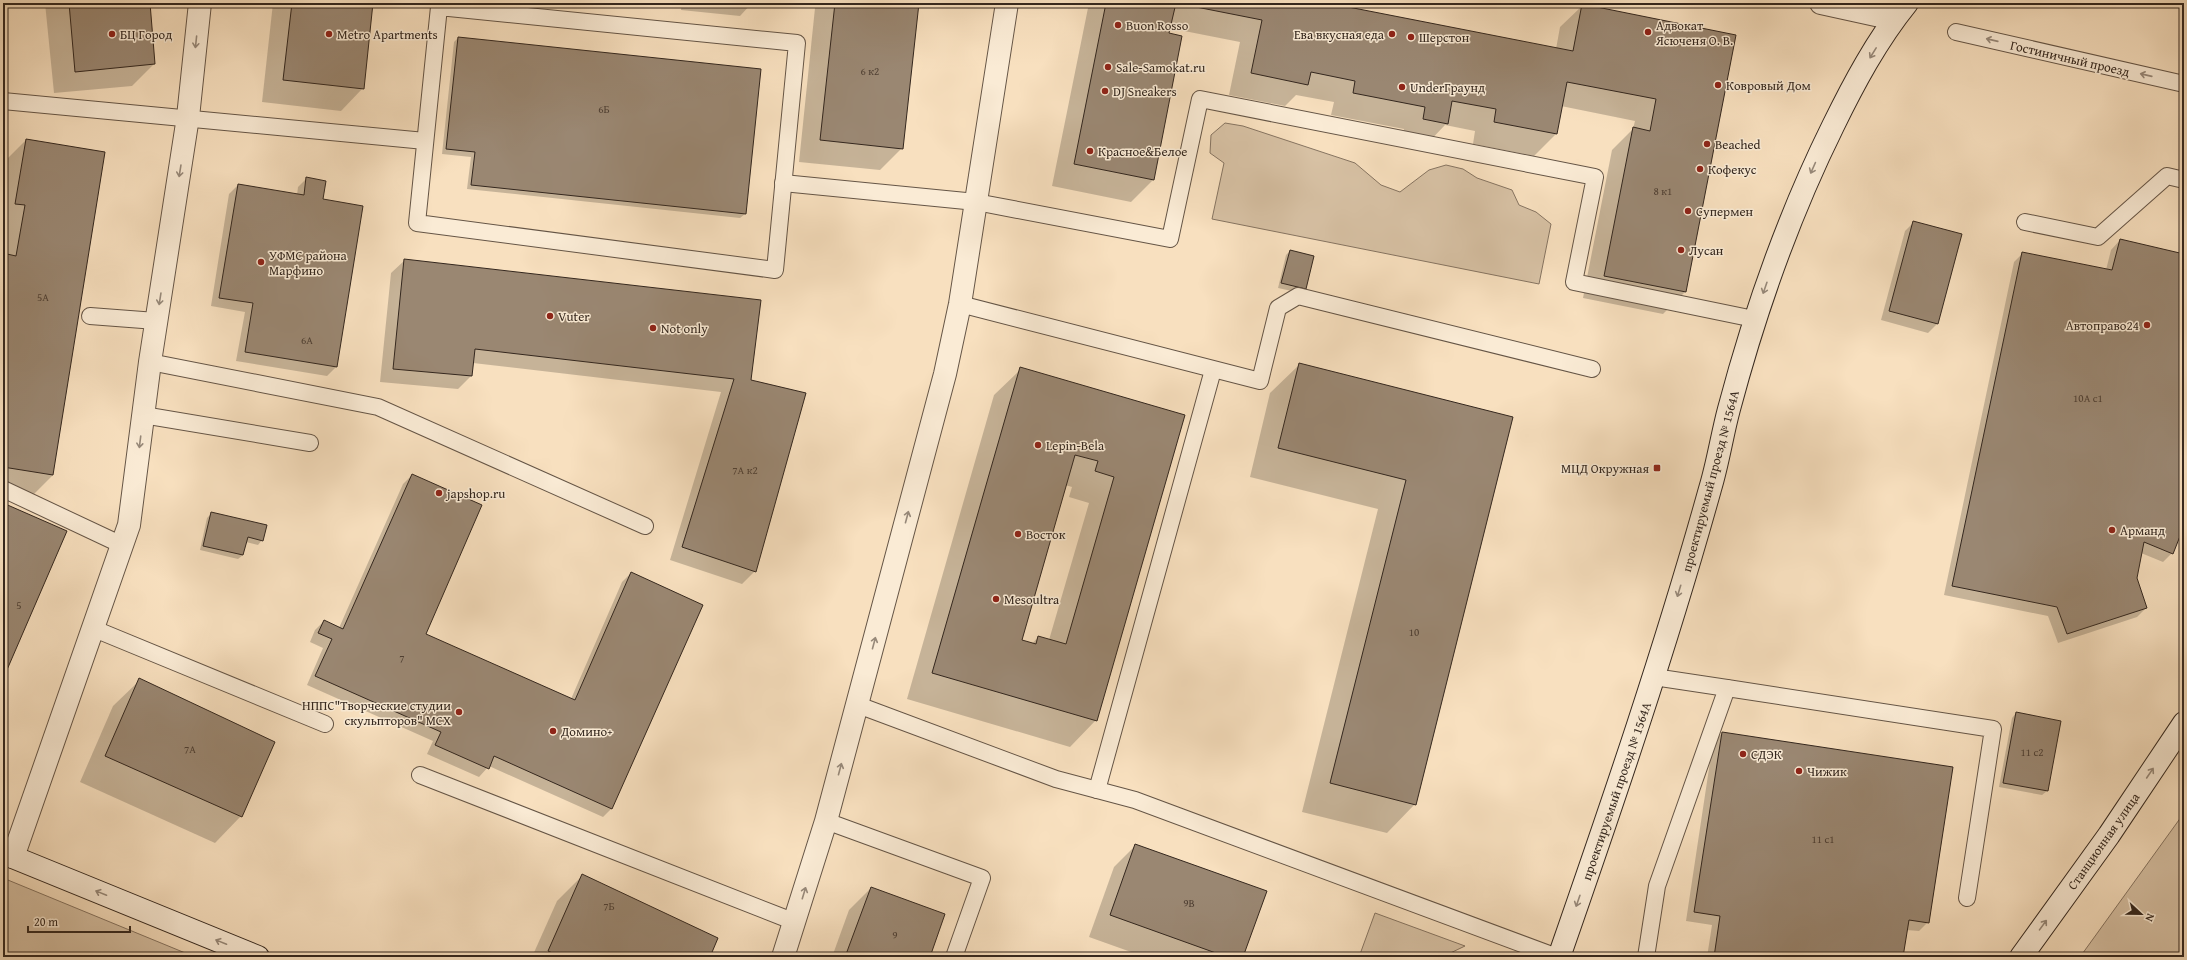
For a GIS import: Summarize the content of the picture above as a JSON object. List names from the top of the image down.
{
  "streets": {
    "street": ["проектируемый проезд № 1564А", "Станционная улица"],
    "lane": ["Гостиничный проезд"]
  },
  "one_way": ["Гостиничный проезд", "проектируемый проезд № 1564А", "Станционная улица"],
  "places": {
    "other": [
      "Buon Rosso",
      "Адвокат Ясюченя О. В.",
      "БЦ Город",
      "Metro Apartments",
      "Ева вкусная еда",
      "Шерстон",
      "Sale-Samokat.ru",
      "Ковровый Дом",
      "UnderГраунд",
      "DJ Sneakers",
      "Beached",
      "Красное&Белое",
      "Кофекус",
      "Супермен",
      "Лусан",
      "УФМС района Марфино",
      "Vuter",
      "Автоправо24",
      "Not only",
      "Lepin-Bela",
      "japshop.ru",
      "Арманд",
      "Восток",
      "Mesoultra",
      "НППС\"Творческие студии скульпторов\" МСХ",
      "Домино+",
      "СДЭК",
      "Чижик"
    ],
    "transit": ["МЦД Окружная"]
  },
  "house_numbers": [
    "6 к2",
    "6Б",
    "8 к1",
    "5А",
    "6А",
    "10А с1",
    "7А к2",
    "5",
    "10",
    "7",
    "7А",
    "11 с2",
    "11 с1",
    "9В",
    "7Б",
    "9"
  ],
  "scale_bar": "20 m",
  "north": "right"
}
